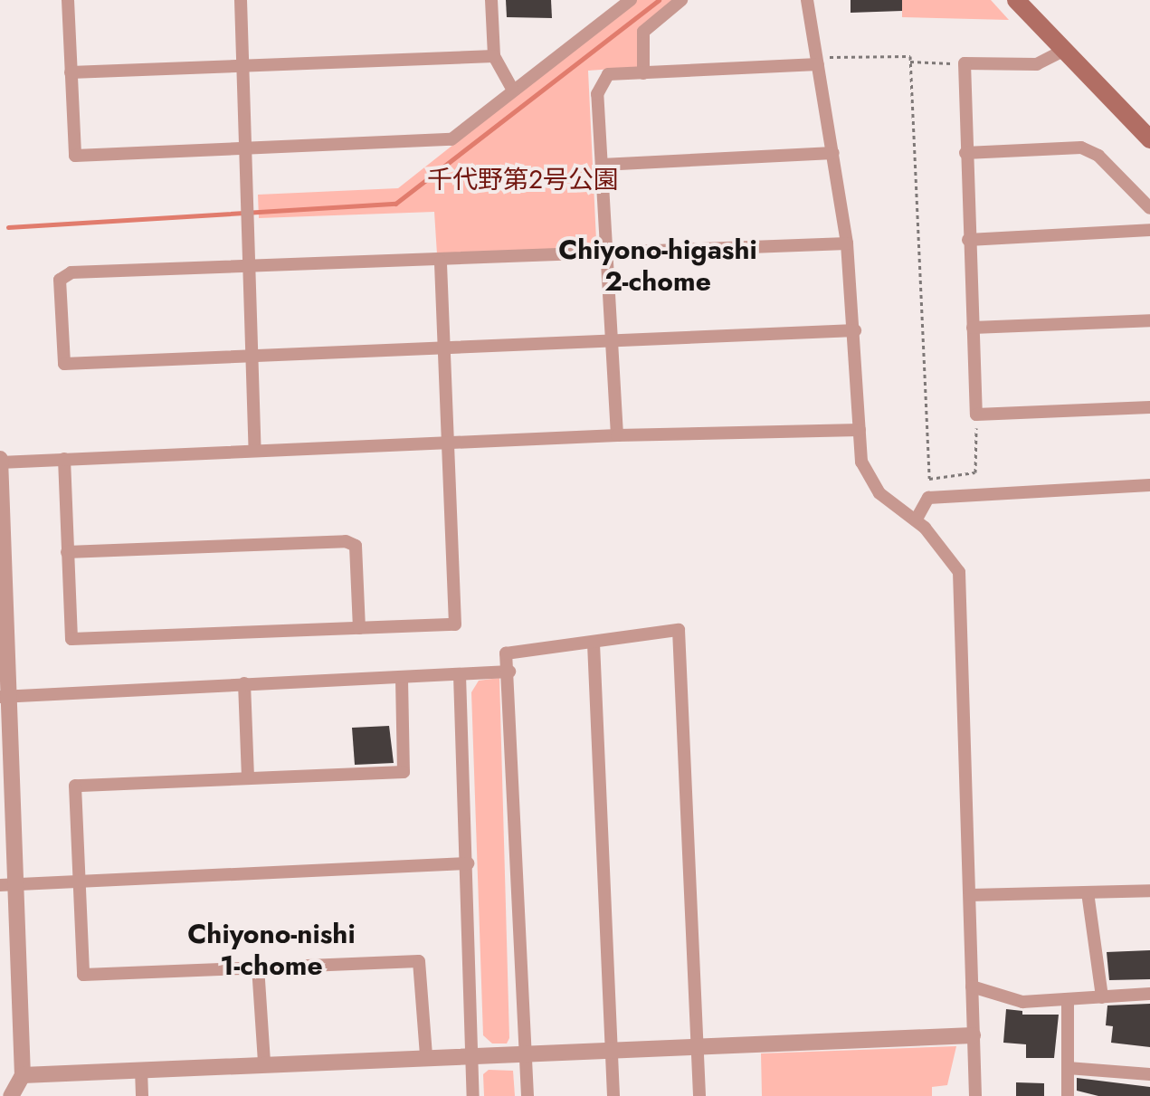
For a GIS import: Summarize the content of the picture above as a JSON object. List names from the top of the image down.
{
  "districts": ["Chiyono-higashi 2-chome", "Chiyono-nishi 1-chome"],
  "parks": ["千代野第２号公園"]
}
